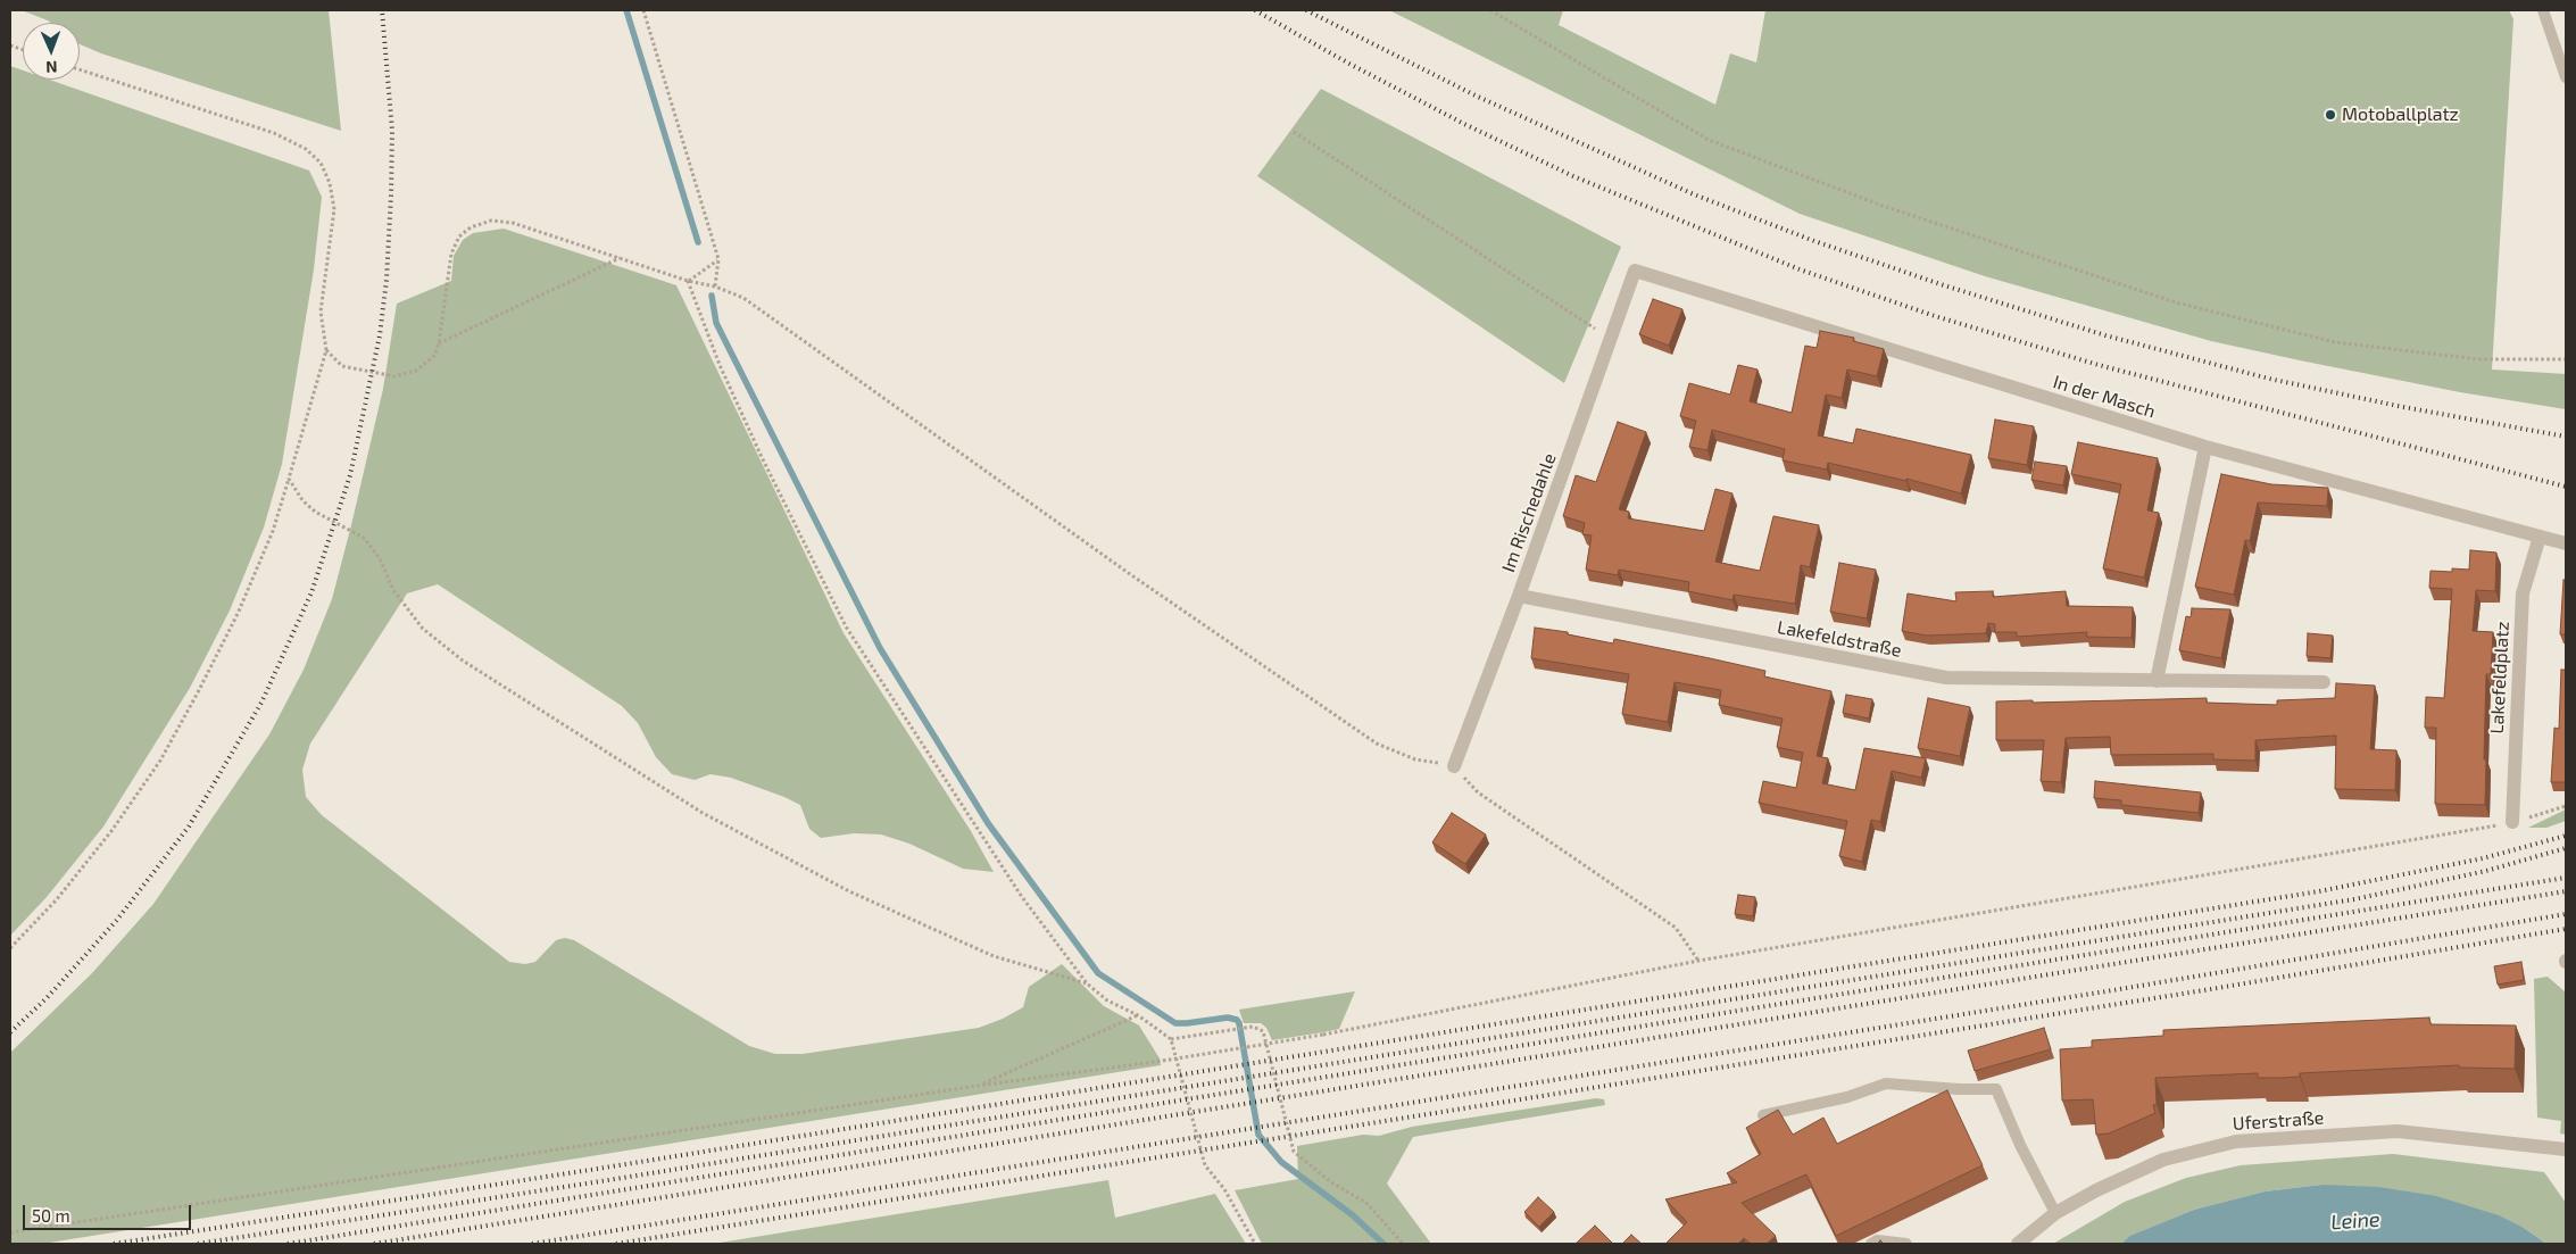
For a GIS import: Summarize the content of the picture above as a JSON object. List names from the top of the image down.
{
  "streets": {
    "street": [
      "In der Masch",
      "Im Rischedahle",
      "Lakefeldstraße",
      "Lakefeldplatz",
      "Uferstraße"
    ]
  },
  "crossings": [
    ["In der Masch", "Im Rischedahle"],
    ["In der Masch", "Lakefeldplatz"],
    ["Im Rischedahle", "Lakefeldstraße"]
  ],
  "water": ["Leine"],
  "places": ["Motoballplatz"],
  "scale_bar": "50 m",
  "north": "bottom"
}
